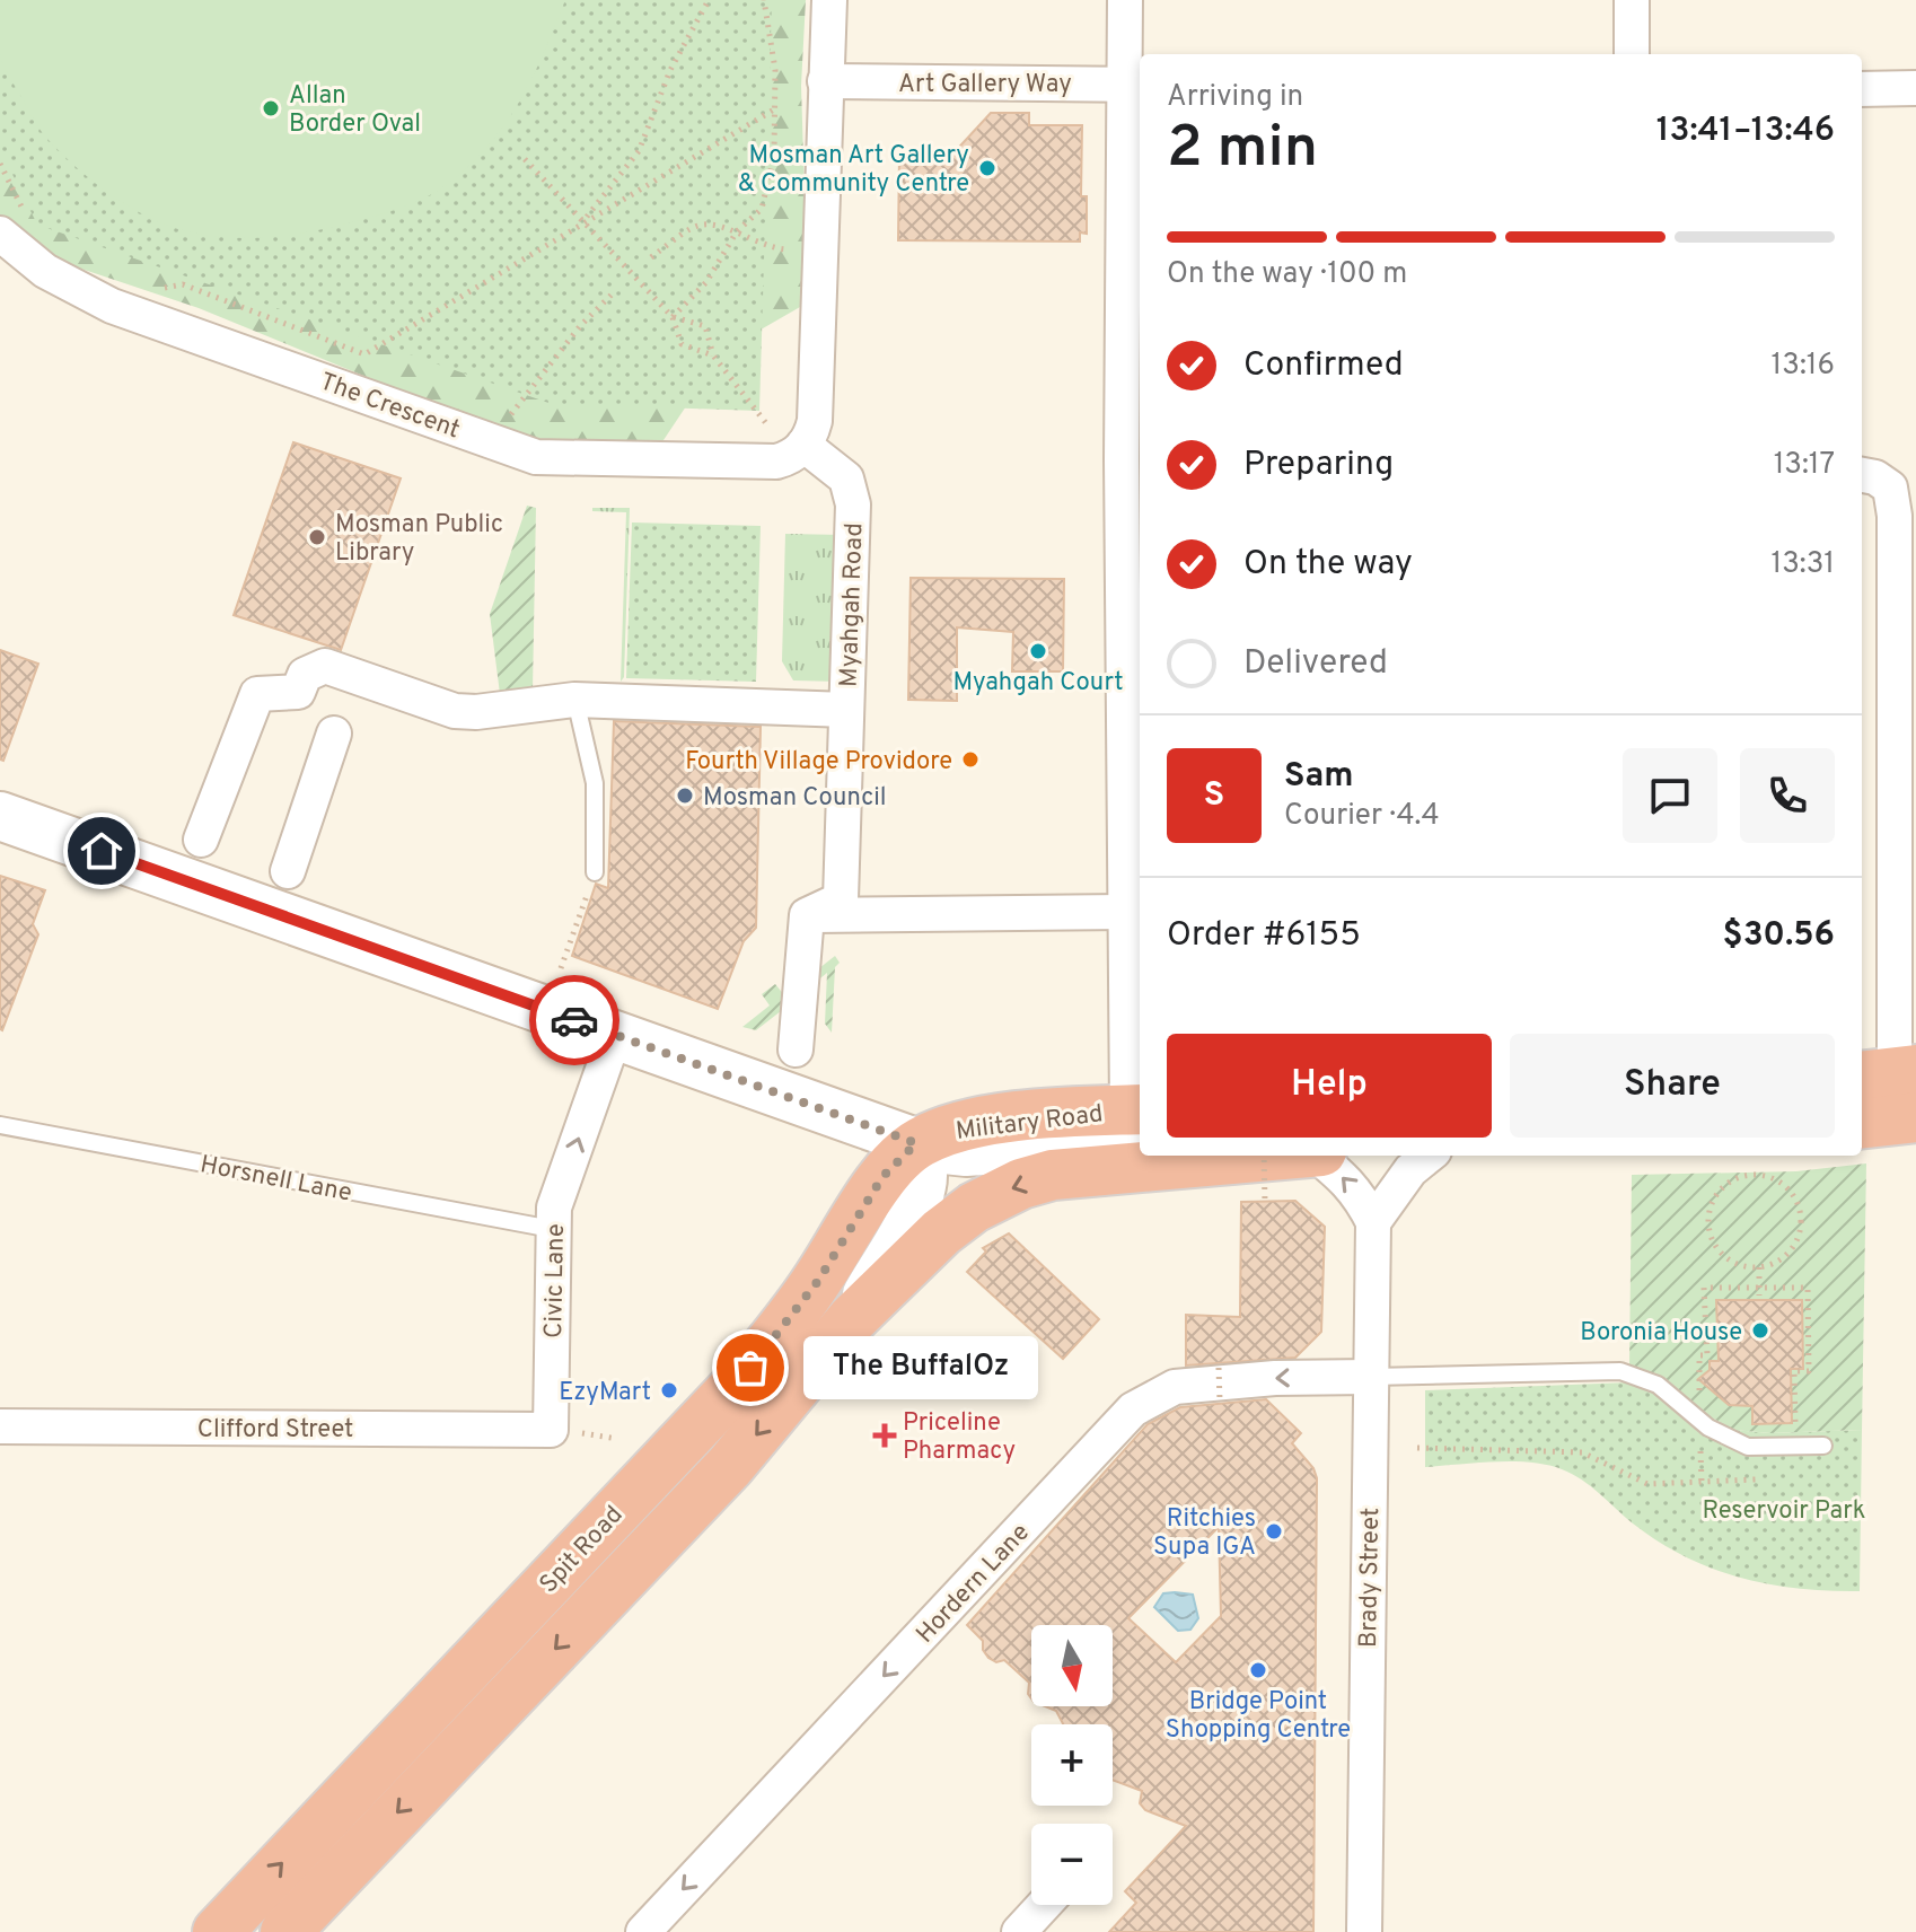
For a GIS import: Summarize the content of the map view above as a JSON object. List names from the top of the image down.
{
  "streets": {
    "highway": ["Military Road", "Spit Road"],
    "street": [
      "Art Gallery Way",
      "The Crescent",
      "Myahgah Road",
      "Civic Lane",
      "Clifford Street",
      "Brady Street",
      "Hordern Lane"
    ],
    "lane": ["Horsnell Lane"]
  },
  "crossings": [
    ["The Crescent", "Myahgah Road"],
    ["Military Road", "Spit Road"],
    ["Horsnell Lane", "Civic Lane"],
    ["Civic Lane", "Clifford Street"],
    ["Brady Street", "Hordern Lane"]
  ],
  "one_way": ["Civic Lane", "Hordern Lane"],
  "parks": ["Reservoir Park"],
  "places": {
    "other": [
      "Allan Border Oval",
      "Mosman Art Gallery & Community Centre",
      "Mosman Public Library",
      "Myahgah Court",
      "Fourth Village Providore",
      "Mosman Council",
      "Boronia House",
      "The BuffalOz",
      "EzyMart",
      "Ritchies Supa IGA",
      "Bridge Point Shopping Centre"
    ],
    "health": ["Priceline Pharmacy"]
  },
  "north": "bottom",
  "page": {
    "heading": ["2 min", "Arriving in", "13:41–13:46"],
    "panel": [
      "Sam",
      "Courier · 4.4",
      "Order #6155",
      "$30.56"
    ],
    "bar": "On the way · 100 m",
    "list": [
      ["Confirmed", "13:16"],
      ["Preparing", "13:17"],
      ["On the way", "13:31"],
      "Delivered"
    ],
    "round": "S",
    "buttons": ["Help", "Share"],
    "bubble": "The BuffalOz",
    "map_buttons": ["+", "−"]
  }
}
